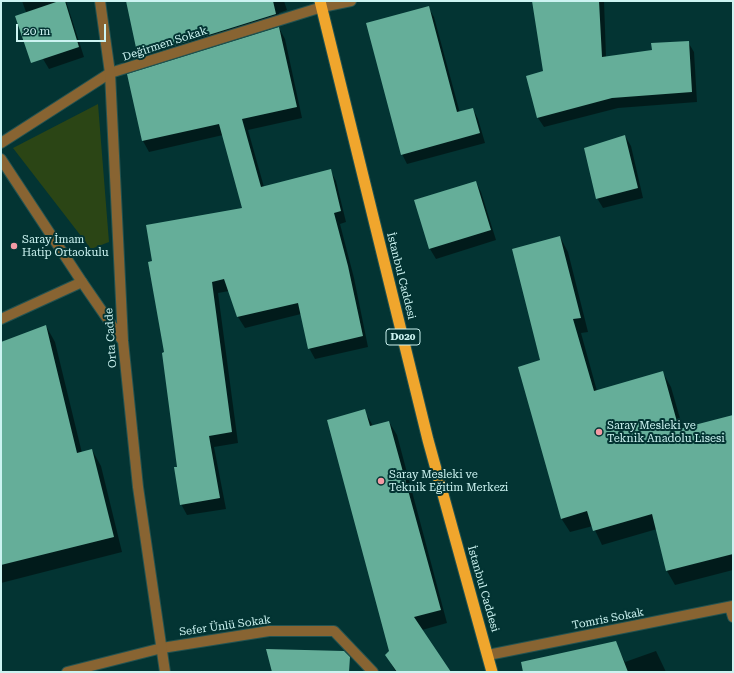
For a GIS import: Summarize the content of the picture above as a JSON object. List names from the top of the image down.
{
  "streets": {
    "highway": ["İstanbul Caddesi", "D020"],
    "street": [
      "Değirmen Sokak",
      "Orta Cadde",
      "Tomris Sokak",
      "Sefer Ünlü Sokak"
    ]
  },
  "crossings": [
    ["Değirmen Sokak", "İstanbul Caddesi"],
    ["Değirmen Sokak", "Orta Cadde"],
    ["İstanbul Caddesi", "Tomris Sokak"],
    ["Orta Cadde", "Sefer Ünlü Sokak"]
  ],
  "places": ["Saray İmam Hatip Ortaokulu", "Saray Mesleki ve Teknik Anadolu Lisesi", "Saray Mesleki ve Teknik Eğitim Merkezi"],
  "scale_bar": "20 m"
}
